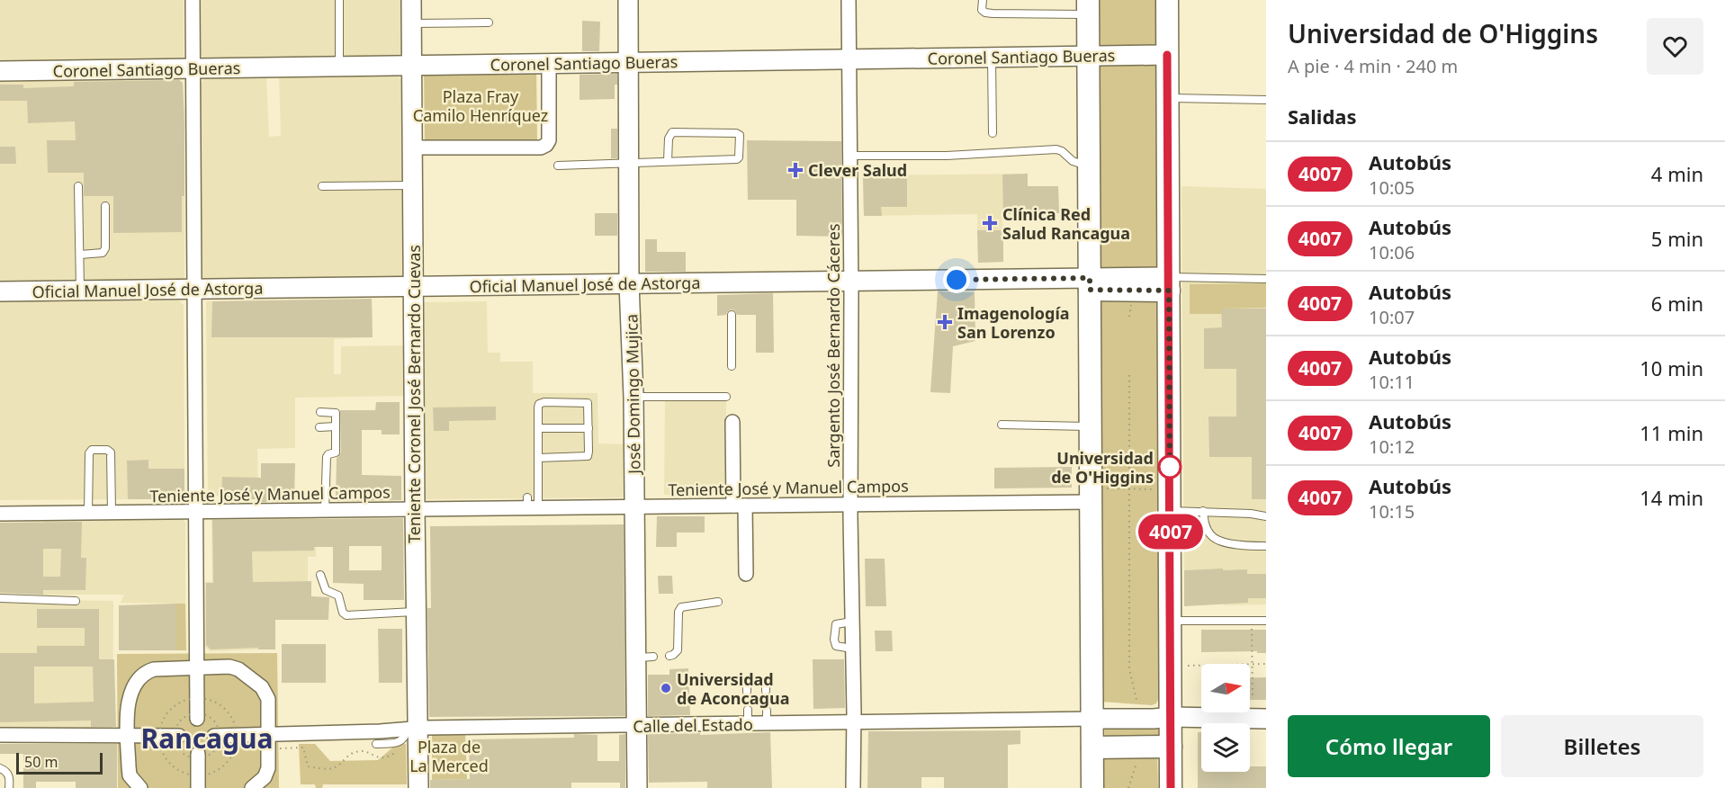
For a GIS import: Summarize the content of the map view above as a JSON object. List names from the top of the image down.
{
  "streets": {
    "street": [
      "Coronel Santiago Bueras",
      "Oficial Manuel José de Astorga",
      "Sargento José Bernardo Cáceres",
      "Teniente Coronel José Bernardo Cuevas",
      "José Domingo Mujica",
      "Teniente José y Manuel Campos",
      "Calle del Estado"
    ]
  },
  "crossings": [
    ["Coronel Santiago Bueras", "Sargento José Bernardo Cáceres"],
    ["Coronel Santiago Bueras", "Teniente Coronel José Bernardo Cuevas"],
    ["Coronel Santiago Bueras", "José Domingo Mujica"],
    ["Oficial Manuel José de Astorga", "Sargento José Bernardo Cáceres"],
    ["Oficial Manuel José de Astorga", "Teniente Coronel José Bernardo Cuevas"],
    ["Oficial Manuel José de Astorga", "José Domingo Mujica"],
    ["Sargento José Bernardo Cáceres", "Teniente José y Manuel Campos"],
    ["Sargento José Bernardo Cáceres", "Calle del Estado"],
    ["Teniente Coronel José Bernardo Cuevas", "Teniente José y Manuel Campos"],
    ["Teniente Coronel José Bernardo Cuevas", "Calle del Estado"],
    ["José Domingo Mujica", "Teniente José y Manuel Campos"],
    ["José Domingo Mujica", "Calle del Estado"]
  ],
  "districts": ["Rancagua"],
  "parks": ["Plaza Fray Camilo Henríquez", "Plaza de La Merced"],
  "places": {
    "health": ["Clever Salud", "Clínica Red Salud Rancagua", "Imagenología San Lorenzo"],
    "other": ["Universidad de O'Higgins", "Universidad de Aconcagua"]
  },
  "lines": ["bus line 4007"],
  "scale_bar": "50 m",
  "north": "right",
  "page": {
    "on_map": "4007",
    "heading": [
      ["Universidad de O'Higgins", "A pie · 4 min · 240 m"],
      "Salidas"
    ],
    "list": [
      {
        "mark": "4007",
        "name": "Autobús",
        "note": "10:05",
        "value": "4 min"
      },
      {
        "mark": "4007",
        "name": "Autobús",
        "note": "10:06",
        "value": "5 min"
      },
      {
        "mark": "4007",
        "name": "Autobús",
        "note": "10:07",
        "value": "6 min"
      },
      {
        "mark": "4007",
        "name": "Autobús",
        "note": "10:11",
        "value": "10 min"
      },
      {
        "mark": "4007",
        "name": "Autobús",
        "note": "10:12",
        "value": "11 min"
      },
      {
        "mark": "4007",
        "name": "Autobús",
        "note": "10:15",
        "value": "14 min"
      }
    ],
    "buttons": ["Cómo llegar", "Billetes"],
    "scale": "50 m"
  }
}
